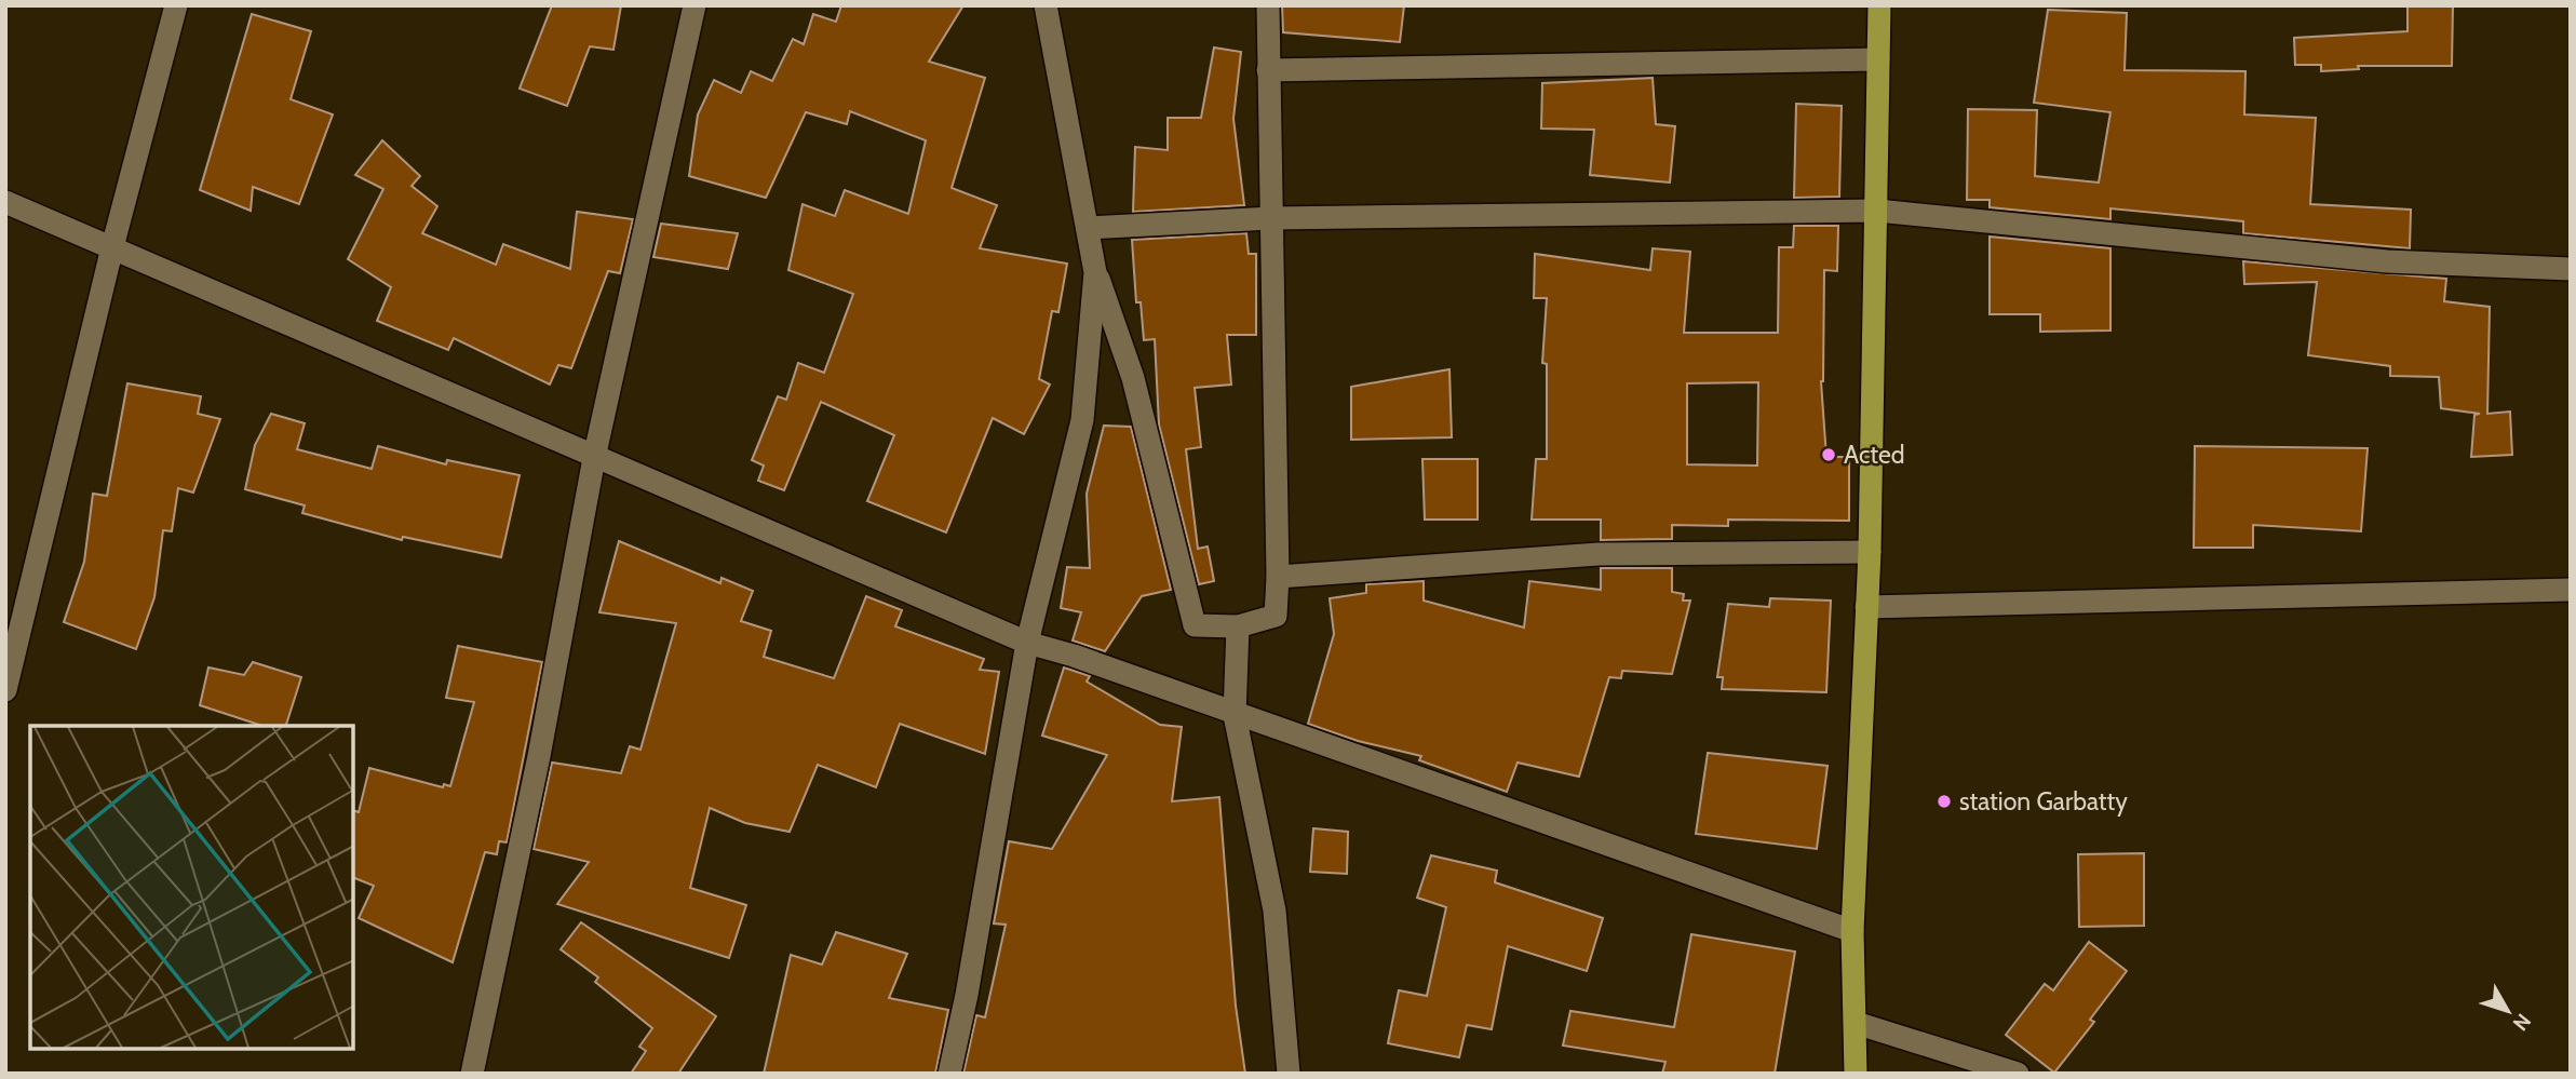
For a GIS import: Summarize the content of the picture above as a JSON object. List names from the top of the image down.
{
  "places": ["Acted", "station Garbatty"],
  "north": "bottom right"
}
